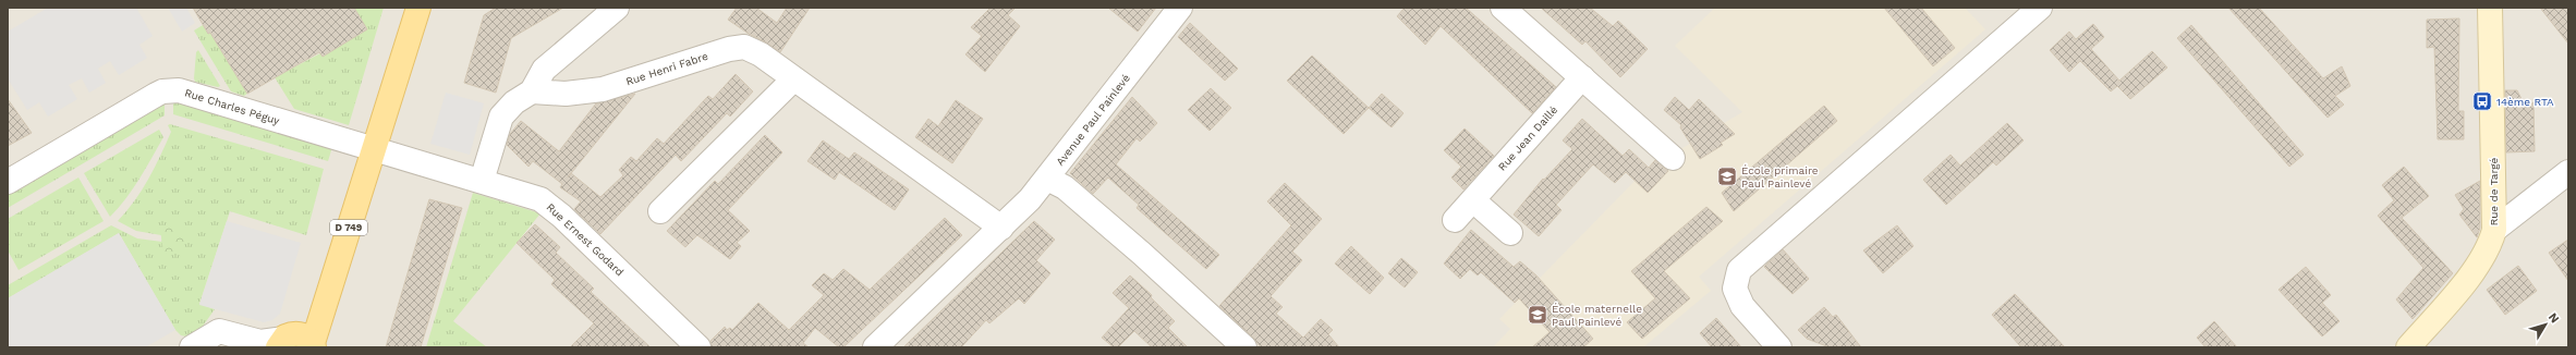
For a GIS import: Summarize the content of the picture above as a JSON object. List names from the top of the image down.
{
  "streets": {
    "main road": ["D 749"],
    "street": [
      "Rue Henri Fabre",
      "Rue Charles Péguy",
      "Avenue Paul Painlevé",
      "Rue Jean Daillé",
      "Rue de Targé",
      "Rue Ernest Godard"
    ]
  },
  "crossings": [
    ["Rue Henri Fabre", "Avenue Paul Painlevé"],
    ["Rue Charles Péguy", "D 749"],
    ["Rue Charles Péguy", "Rue Ernest Godard"],
    ["D 749", "Rue Ernest Godard"]
  ],
  "places": {
    "bus stop": ["14ème RTA"],
    "school or university": ["École primaire Paul Painlevé", "École maternelle Paul Painlevé"]
  },
  "north": "top right"
}
